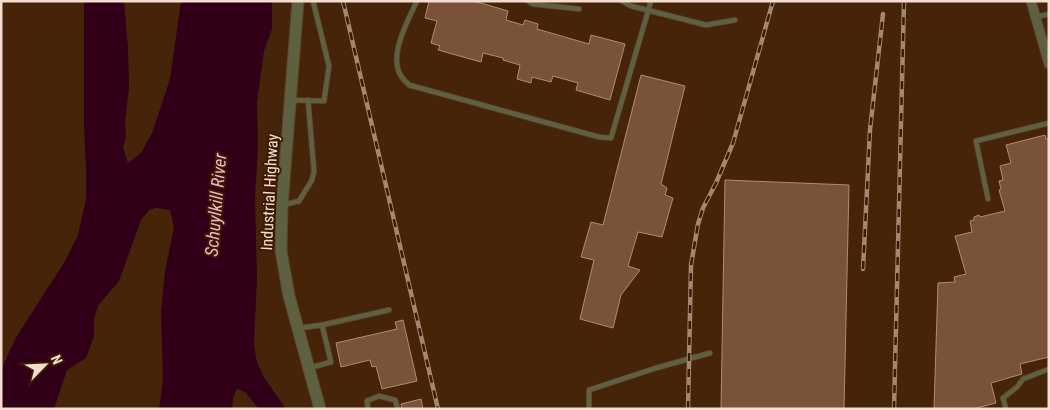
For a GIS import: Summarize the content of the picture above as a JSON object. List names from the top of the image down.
{
  "streets": {
    "street": ["Industrial Highway"]
  },
  "water": ["Schuylkill River"],
  "north": "top right"
}
